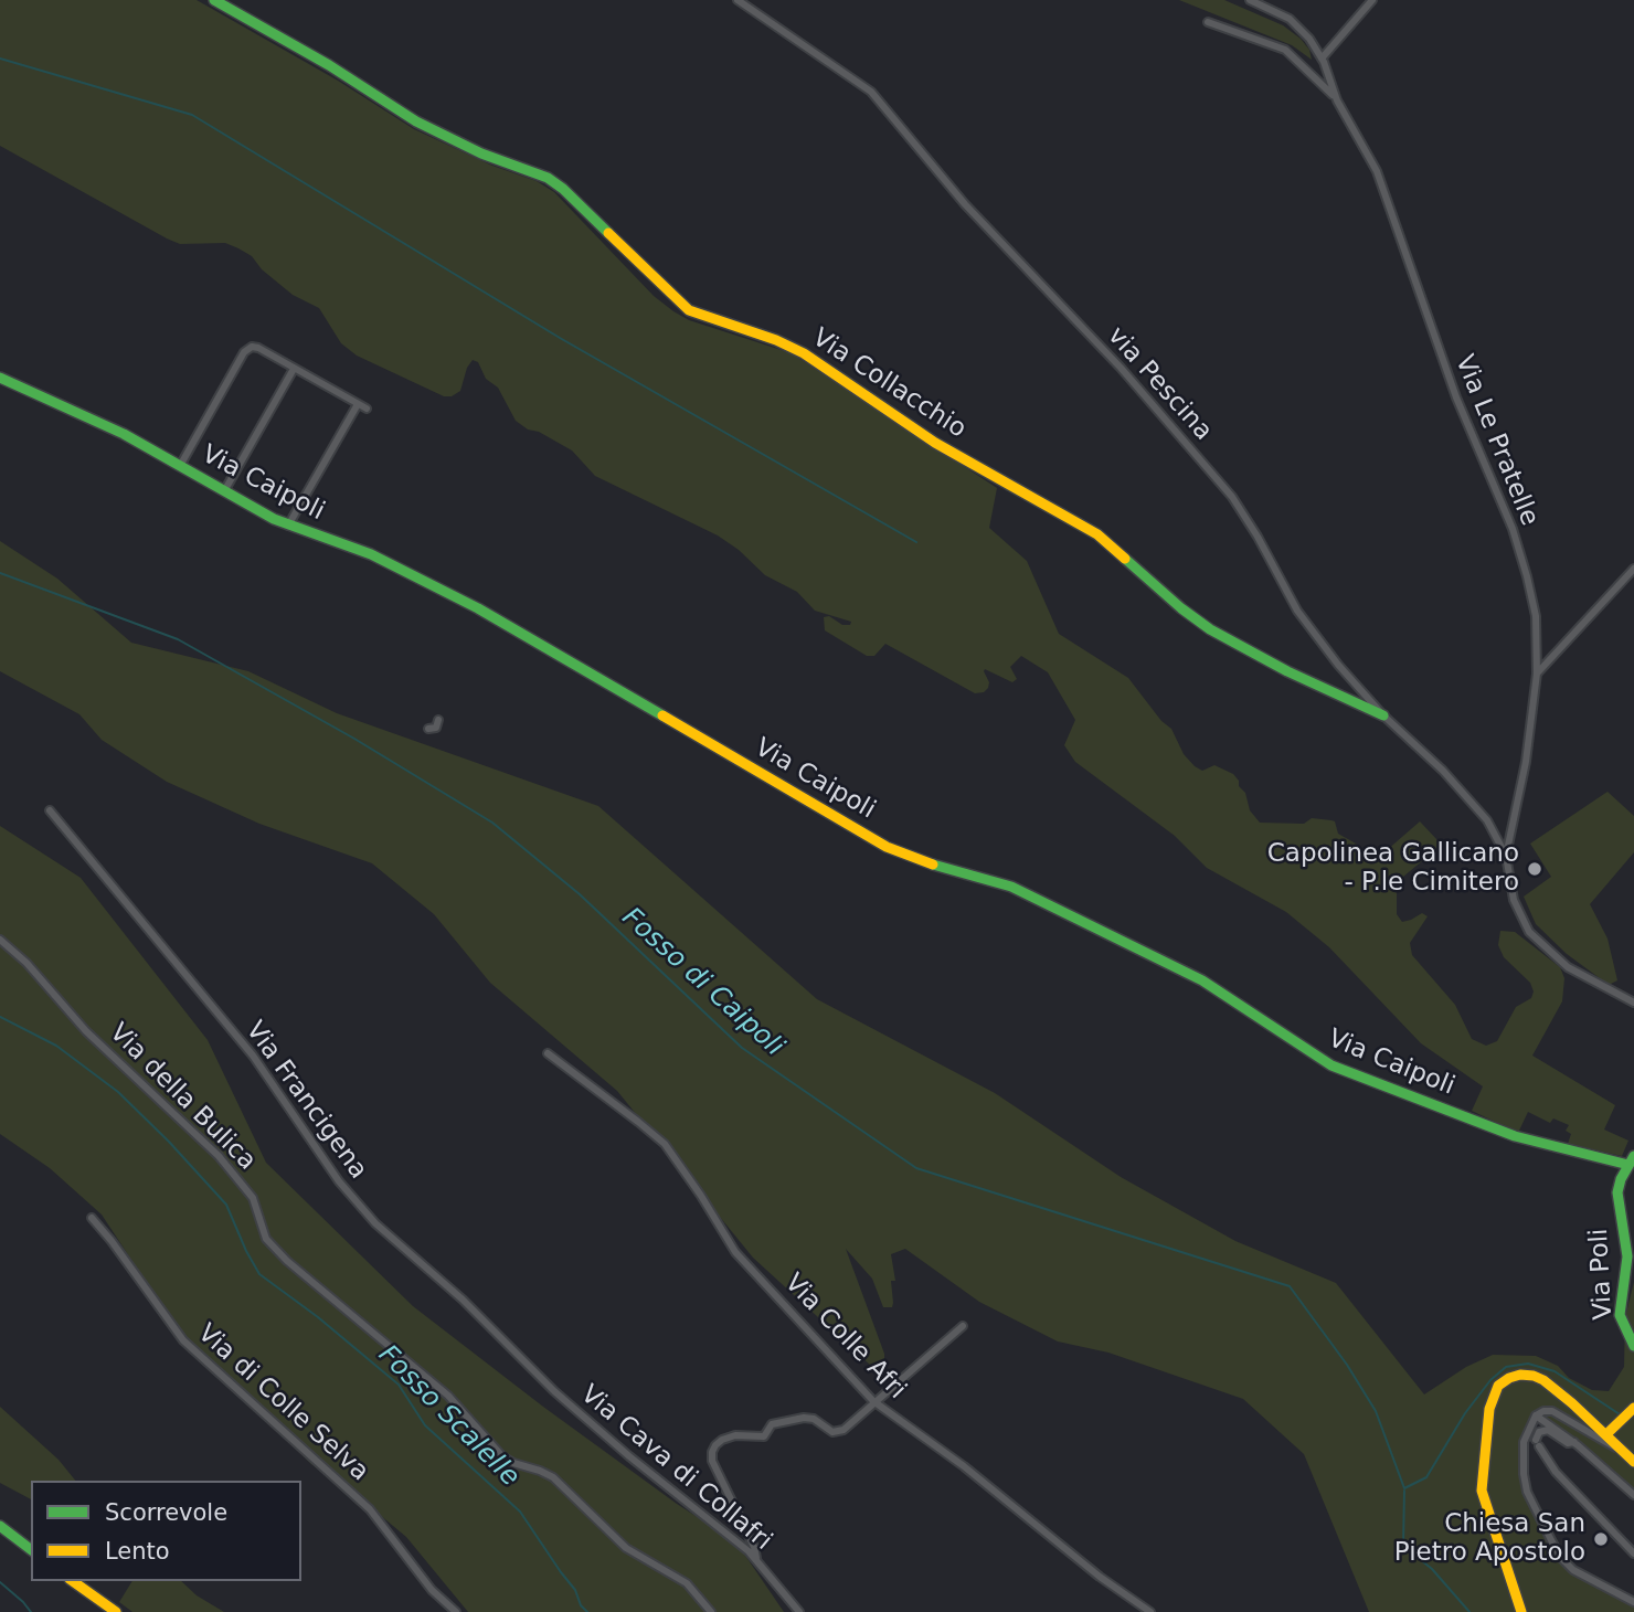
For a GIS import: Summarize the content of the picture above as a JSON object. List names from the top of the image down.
{
  "streets": {
    "street": [
      "Via Collacchio",
      "via Pescina",
      "Via Le Pratelle",
      "Via Caipoli",
      "Via della Bulica",
      "Via Francigena",
      "Via Poli",
      "Via Colle Afri",
      "Via di Colle Selva",
      "Via Cava di Collafri"
    ]
  },
  "crossings": [
    ["Via Collacchio", "via Pescina"],
    ["via Pescina", "Via Le Pratelle"],
    ["Via Caipoli", "Via Poli"],
    ["Via Francigena", "Via Cava di Collafri"]
  ],
  "water": ["Fosso di Caipoli", "Fosso Scalelle"],
  "places": ["Capolinea Gallicano - P.le Cimitero", "Chiesa San Pietro Apostolo"],
  "legend": ["Scorrevole", "Lento"]
}
